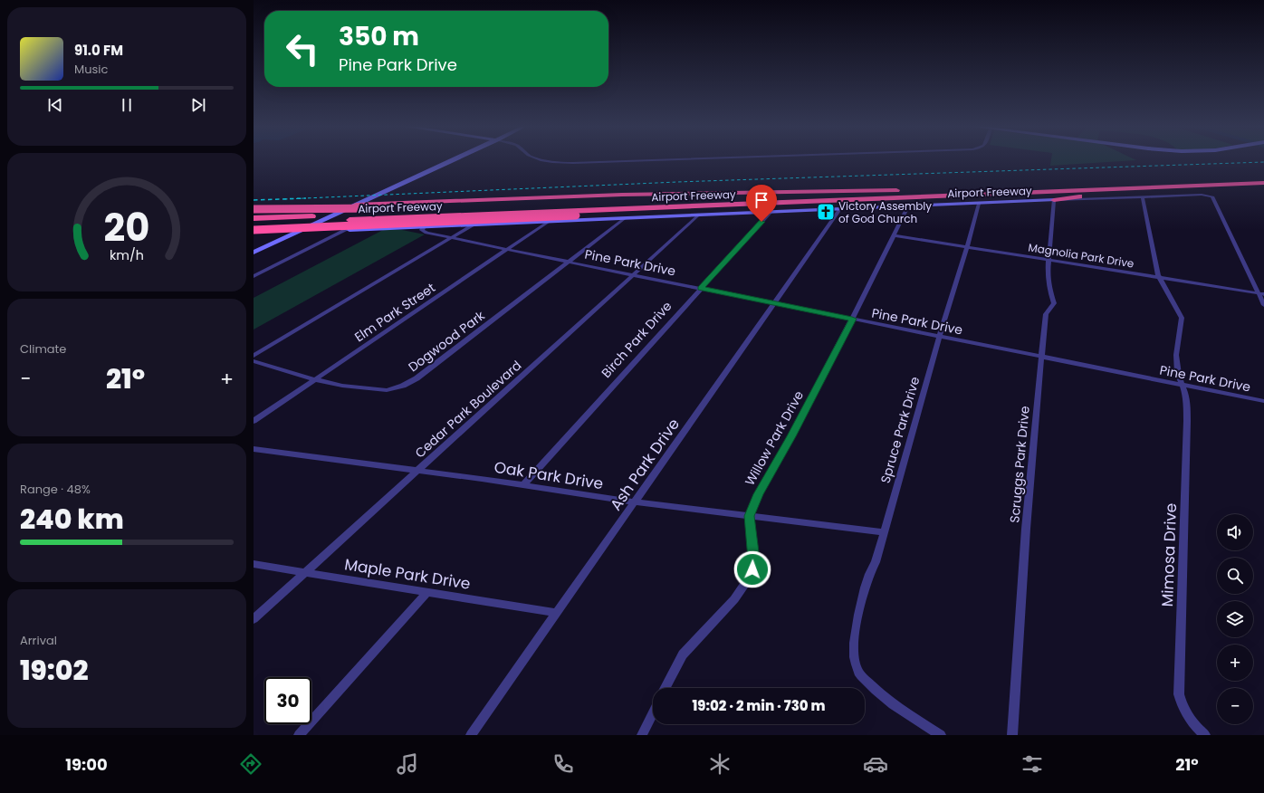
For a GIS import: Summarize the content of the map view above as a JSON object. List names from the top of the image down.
{
  "streets": {
    "highway": ["Airport Freeway"],
    "street": [
      "Magnolia Park Drive",
      "Pine Park Drive",
      "Elm Park Street",
      "Birch Park Drive",
      "Dogwood Park",
      "Cedar Park Boulevard",
      "Spruce Park Drive",
      "Willow Park Drive",
      "Ash Park Drive",
      "Scruggs Park Drive",
      "Oak Park Drive",
      "Mimosa Drive",
      "Maple Park Drive"
    ]
  },
  "crossings": [
    ["Airport Freeway", "Pine Park Drive"],
    ["Airport Freeway", "Elm Park Street"],
    ["Airport Freeway", "Birch Park Drive"],
    ["Airport Freeway", "Dogwood Park"],
    ["Airport Freeway", "Cedar Park Boulevard"],
    ["Airport Freeway", "Spruce Park Drive"],
    ["Airport Freeway", "Willow Park Drive"],
    ["Airport Freeway", "Ash Park Drive"],
    ["Airport Freeway", "Scruggs Park Drive"],
    ["Magnolia Park Drive", "Spruce Park Drive"],
    ["Magnolia Park Drive", "Willow Park Drive"],
    ["Magnolia Park Drive", "Scruggs Park Drive"],
    ["Magnolia Park Drive", "Mimosa Drive"],
    ["Pine Park Drive", "Elm Park Street"],
    ["Pine Park Drive", "Birch Park Drive"],
    ["Pine Park Drive", "Dogwood Park"],
    ["Pine Park Drive", "Cedar Park Boulevard"],
    ["Pine Park Drive", "Spruce Park Drive"],
    ["Pine Park Drive", "Willow Park Drive"],
    ["Pine Park Drive", "Ash Park Drive"],
    ["Pine Park Drive", "Scruggs Park Drive"],
    ["Pine Park Drive", "Mimosa Drive"],
    ["Elm Park Street", "Dogwood Park"],
    ["Birch Park Drive", "Oak Park Drive"],
    ["Cedar Park Boulevard", "Oak Park Drive"],
    ["Cedar Park Boulevard", "Maple Park Drive"],
    ["Spruce Park Drive", "Oak Park Drive"],
    ["Willow Park Drive", "Oak Park Drive"],
    ["Ash Park Drive", "Oak Park Drive"],
    ["Ash Park Drive", "Maple Park Drive"]
  ],
  "places": {
    "church": ["Victory Assembly of God Church"]
  },
  "page": {
    "turn": ["350 m", "Pine Park Drive"],
    "song": ["91.0 FM", "Music"],
    "tile": [
      "Climate",
      ["Range · 48%", "240 km"],
      ["Arrival", "19:02"]
    ],
    "heat": ["−", "21°", "+"],
    "map_buttons": ["+", "−"],
    "limit": "30",
    "trip": "19:02 · 2 min · 730 m",
    "tabs": ["19:00", "21°"],
    "gauge": ["20", "km/h"]
  }
}
